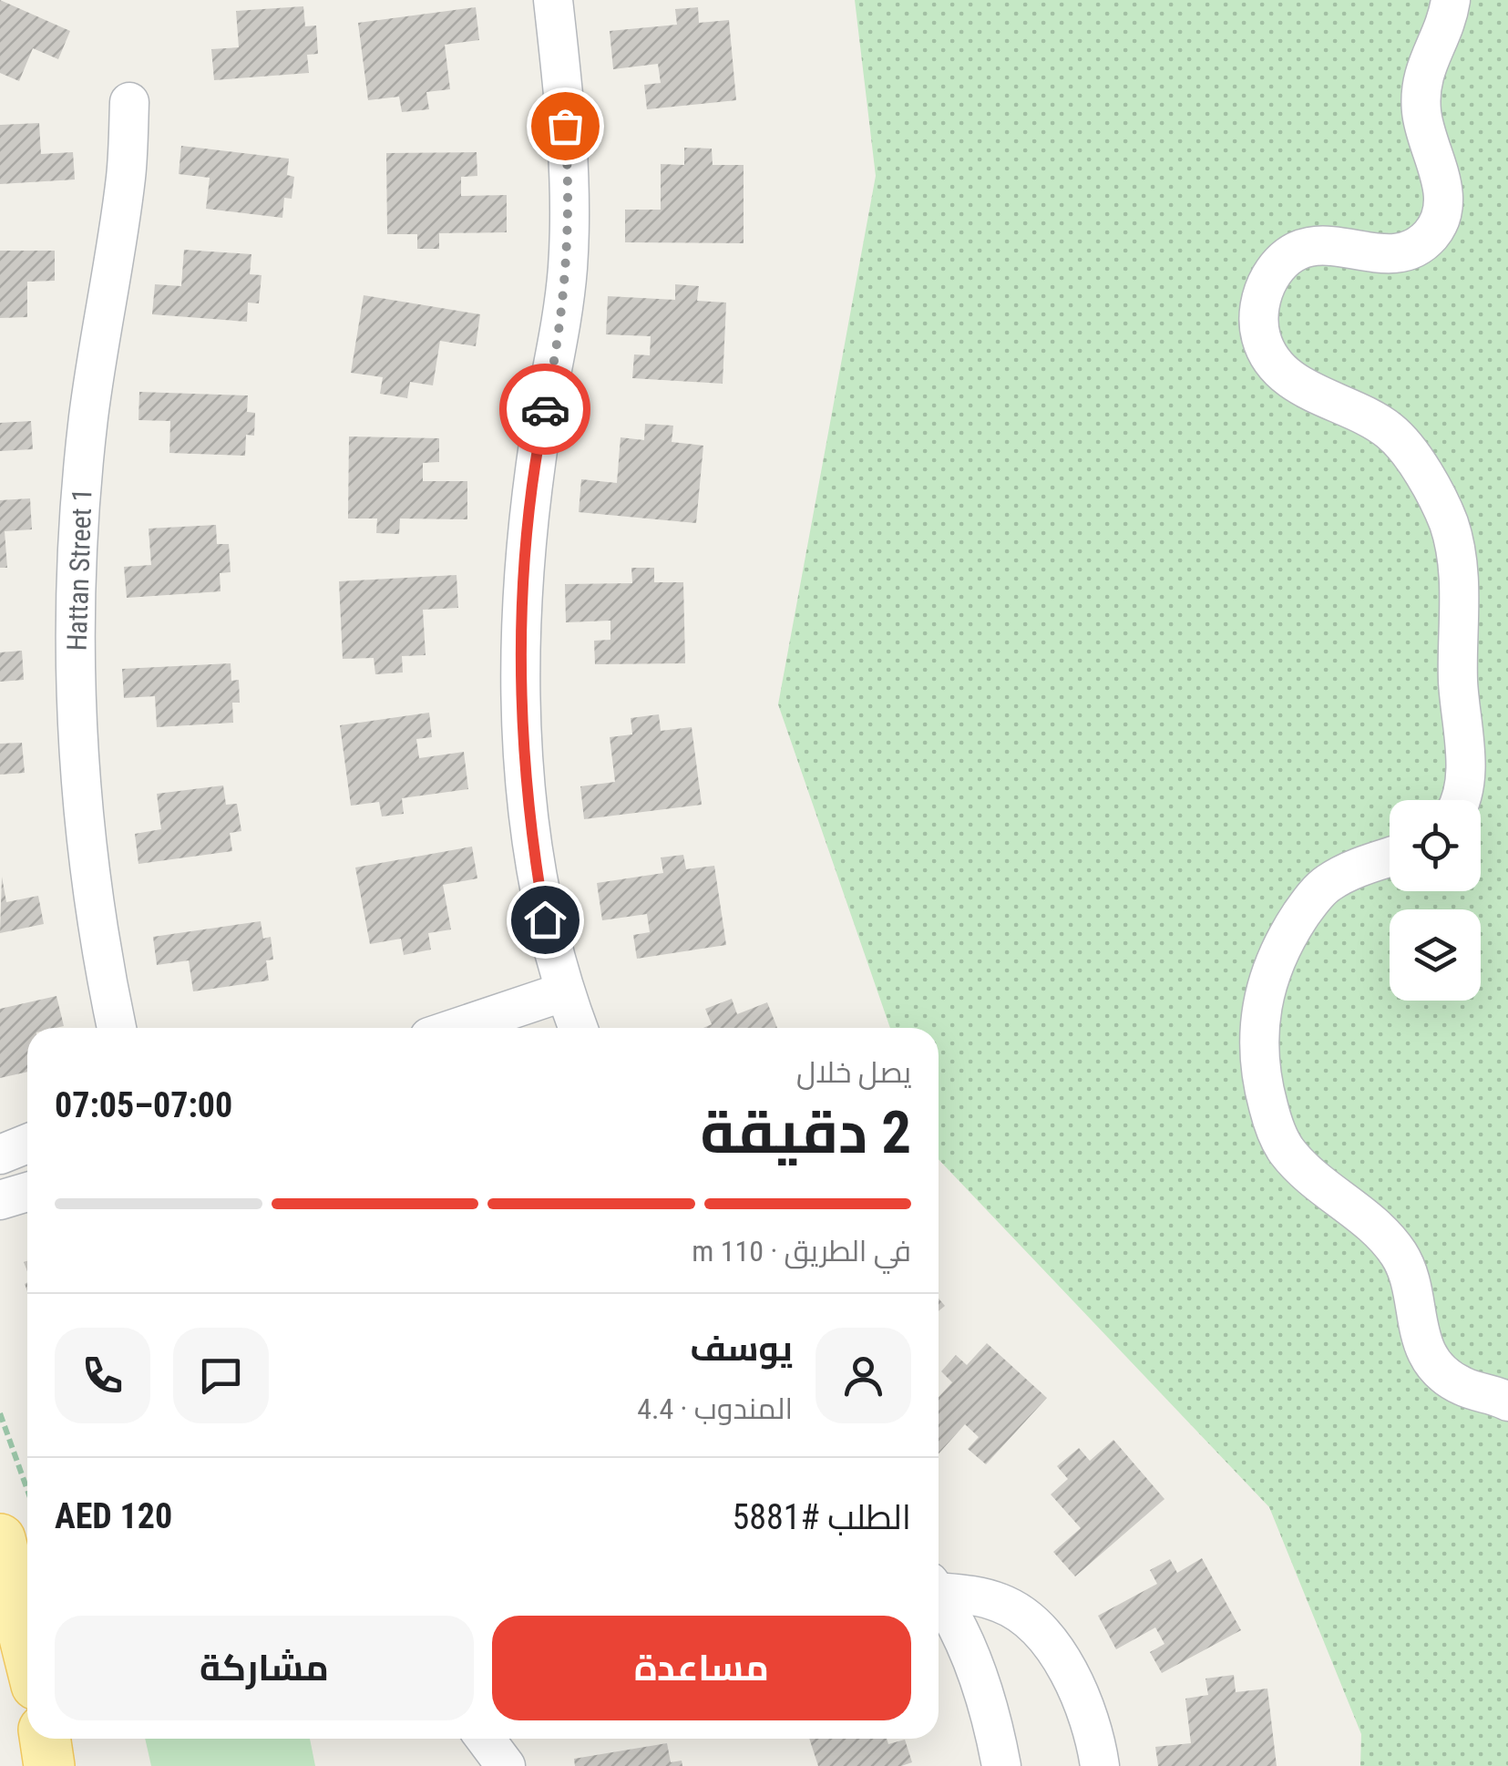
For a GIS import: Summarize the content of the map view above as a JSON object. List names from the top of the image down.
{
  "streets": {
    "street": ["Hattan Street 1"]
  },
  "page": {
    "heading": ["2 دقيقة", "يصل خلال", "07:00–07:05"],
    "panel": [
      "يوسف",
      "المندوب · 4.4",
      "الطلب #5881",
      "AED 120"
    ],
    "bar": "في الطريق · 110 m",
    "buttons": ["مساعدة", "مشاركة"]
  }
}
